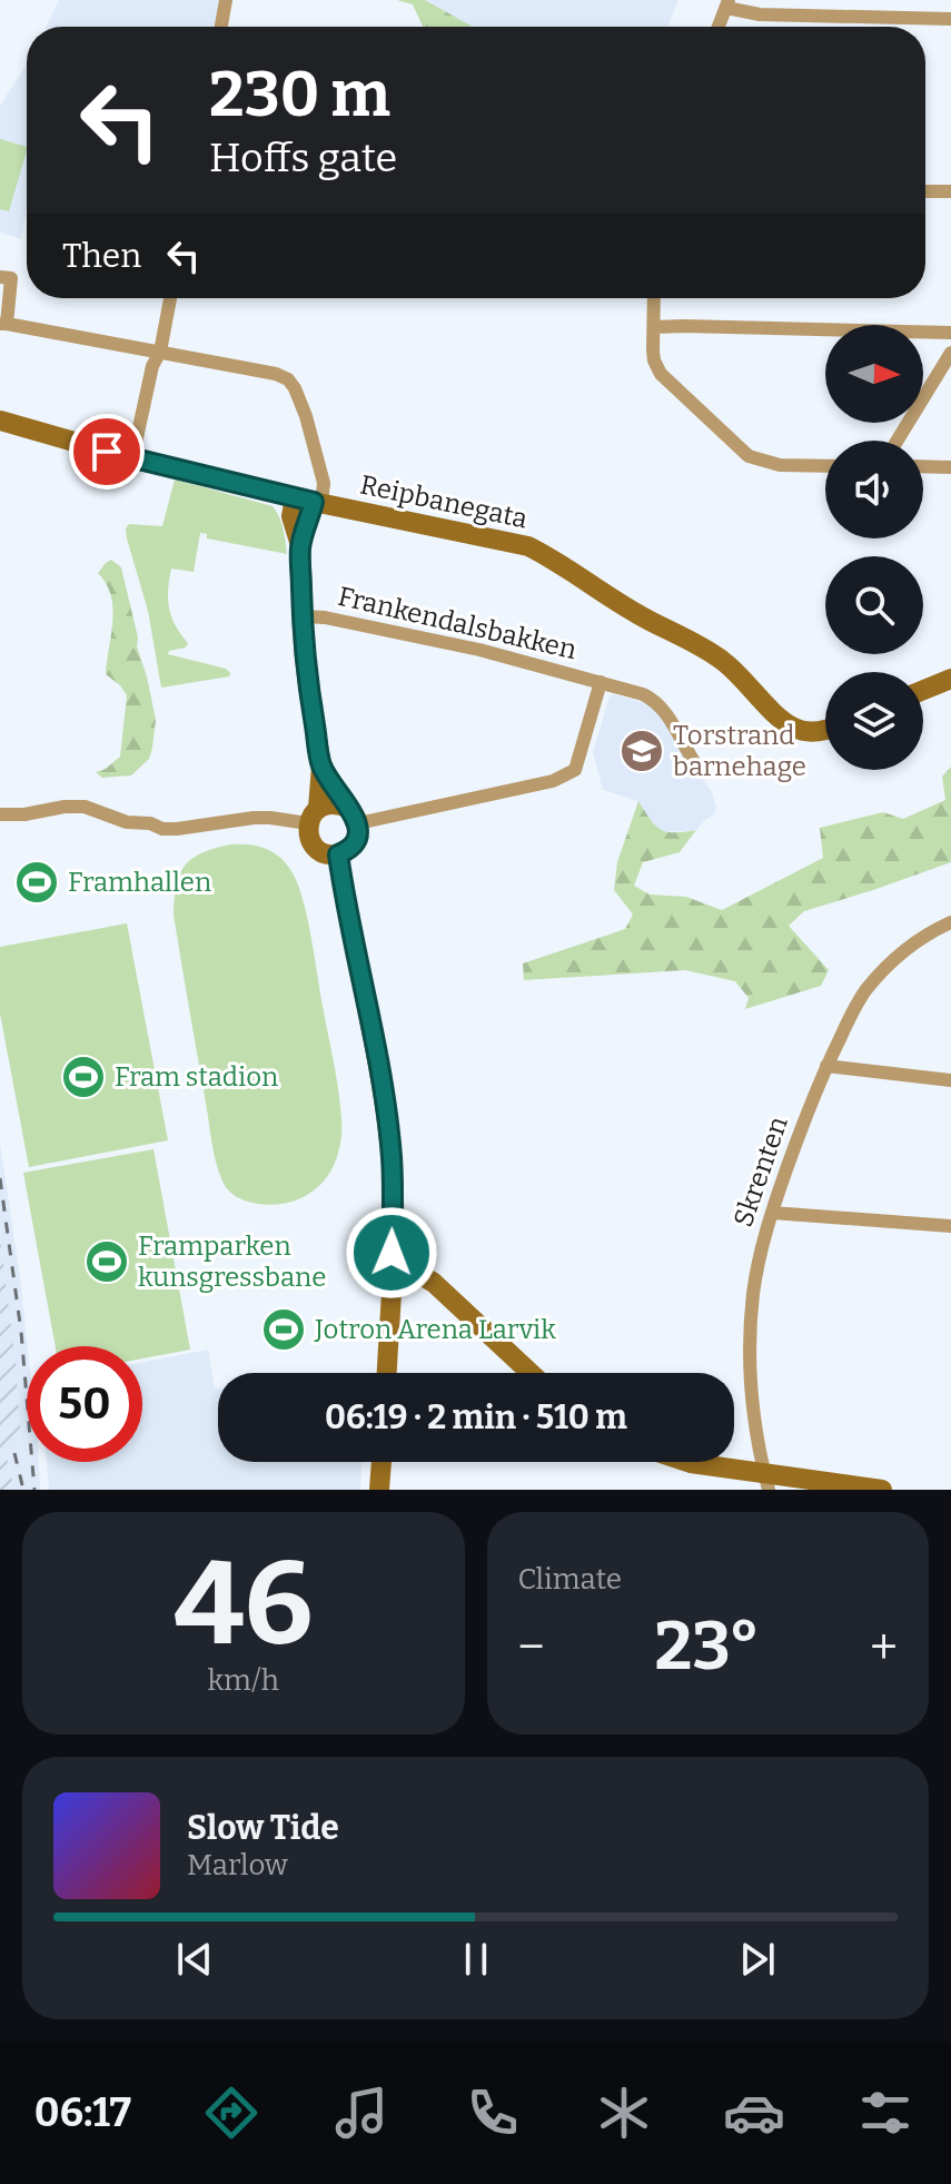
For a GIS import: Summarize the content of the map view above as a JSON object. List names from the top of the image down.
{
  "streets": {
    "main road": ["Reipbanegata"],
    "street": ["Frankendalsbakken", "Skrenten"]
  },
  "places": {
    "school or university": ["Torstrand barnehage"],
    "sports": [
      "Framhallen",
      "Fram stadion",
      "Framparken kunsgressbane",
      "Jotron Arena Larvik"
    ]
  },
  "north": "right",
  "page": {
    "turn": ["230 m", "Hoffs gate"],
    "then": "Then",
    "limit": "50",
    "trip": "06:19 · 2 min · 510 m",
    "tile": [
      ["46", "km/h"],
      "Climate"
    ],
    "heat": ["−", "23°", "+"],
    "song": ["Slow Tide", "Marlow"],
    "tabs": "06:17"
  }
}
